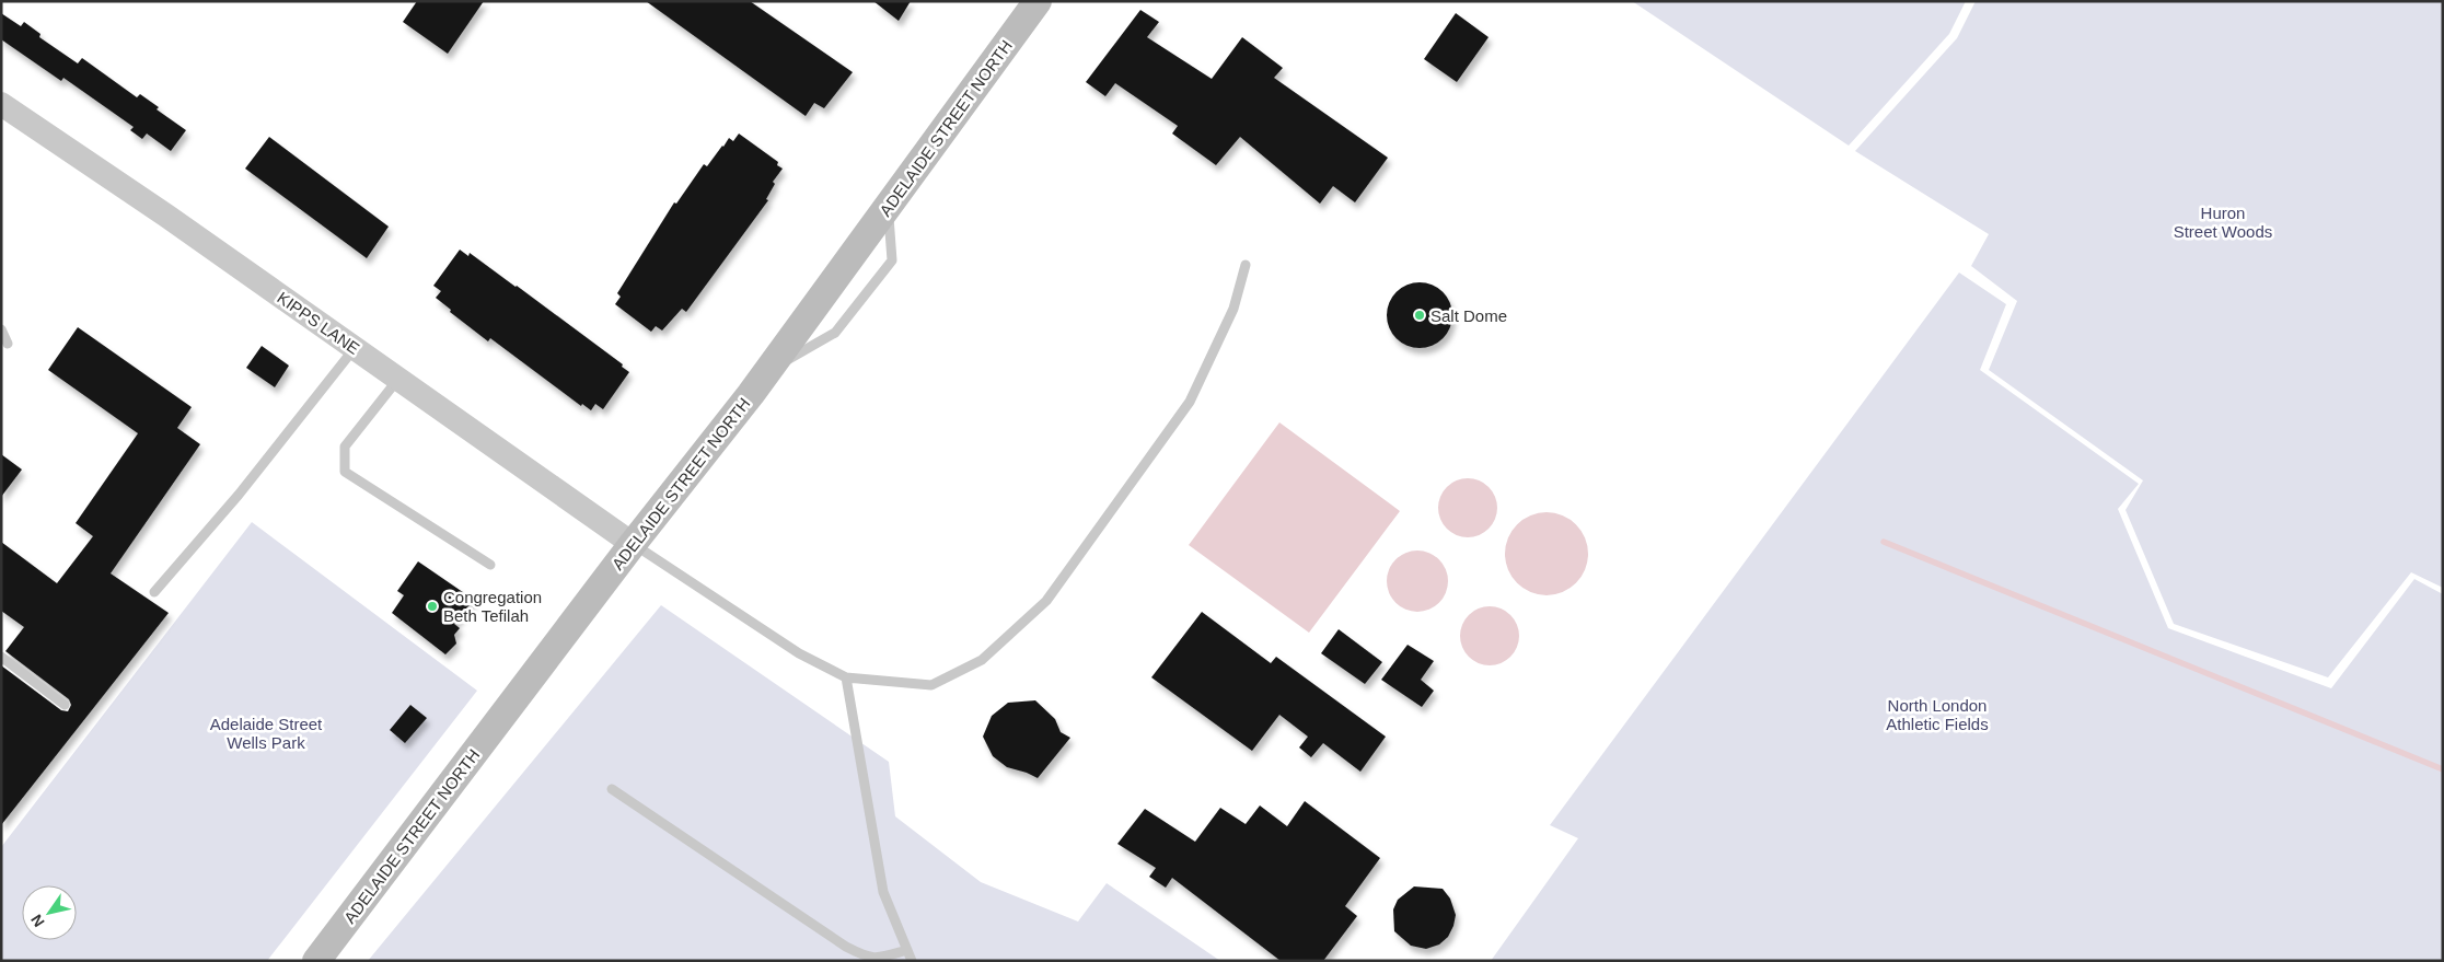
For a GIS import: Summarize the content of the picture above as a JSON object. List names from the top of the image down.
{
  "streets": {
    "main road": ["ADELAIDE STREET NORTH"],
    "street": ["KIPPS LANE"]
  },
  "crossings": [
    ["ADELAIDE STREET NORTH", "KIPPS LANE"]
  ],
  "parks": ["Huron Street Woods", "North London Athletic Fields", "Adelaide Street Wells Park"],
  "places": ["Salt Dome", "Congregation Beth Tefilah"],
  "north": "bottom left"
}
